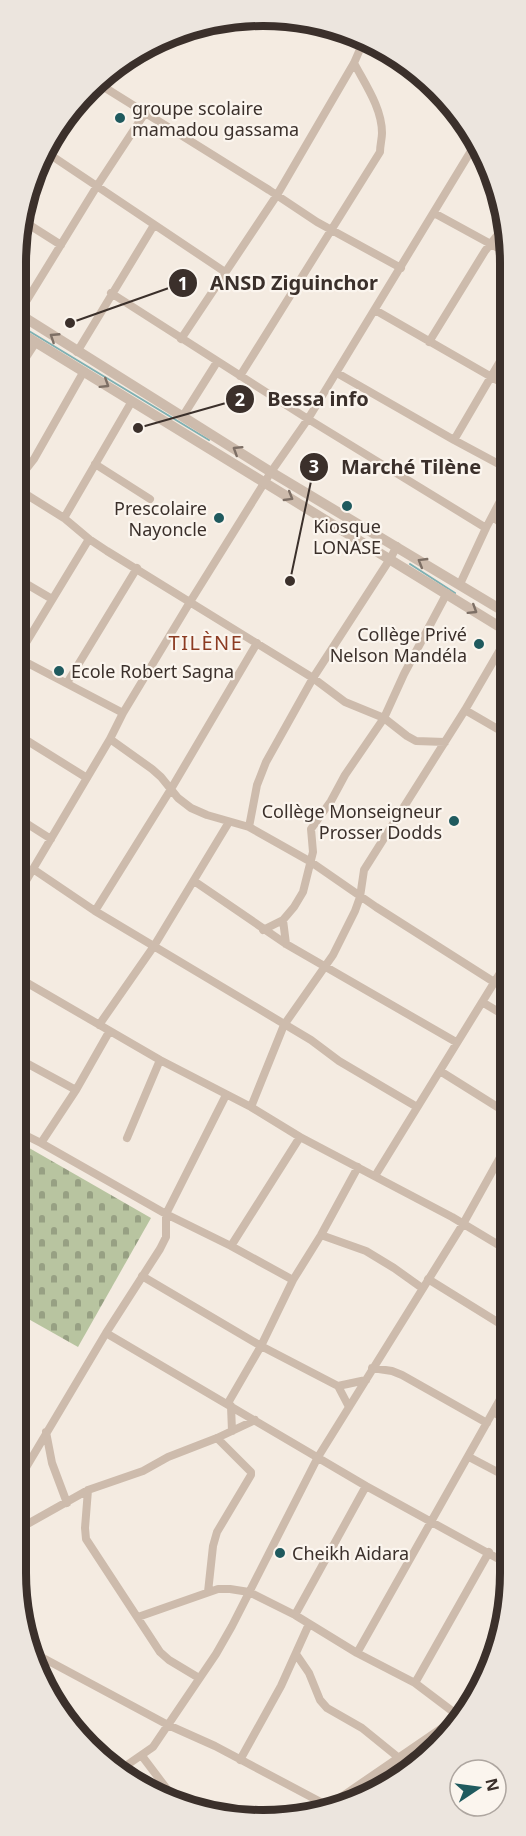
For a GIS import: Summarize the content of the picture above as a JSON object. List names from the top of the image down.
{
  "districts": ["TILÈNE"],
  "places": [
    "groupe scolaire mamadou gassama",
    "ANSD Ziguinchor",
    "Bessa info",
    "Kiosque LONASE",
    "Prescolaire Nayoncle",
    "Marché Tilène",
    "Collège Privé Nelson Mandéla",
    "Ecole Robert Sagna",
    "Collège Monseigneur Prosser Dodds",
    "Cheikh Aidara"
  ],
  "north": "right"
}
